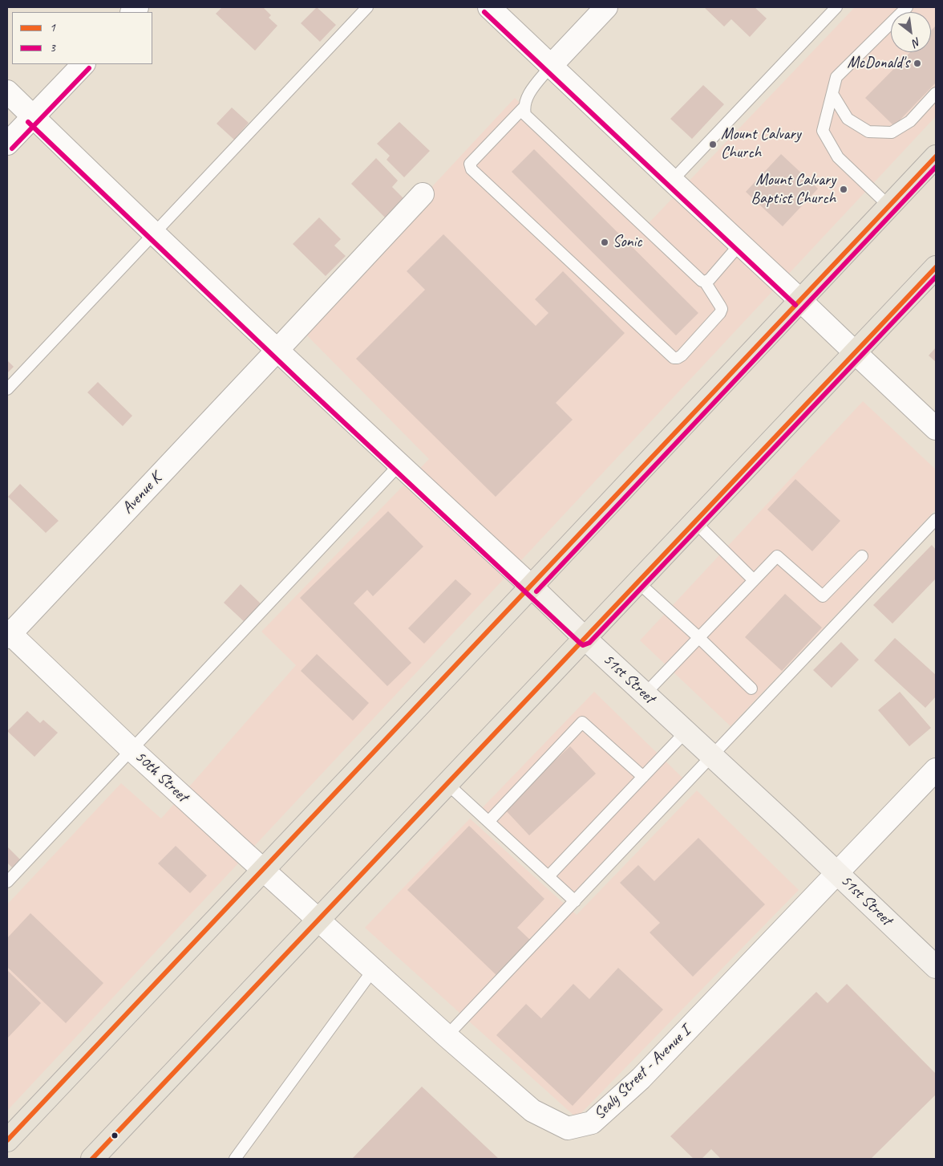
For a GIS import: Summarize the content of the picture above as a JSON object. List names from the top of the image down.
{
  "streets": {
    "main road": ["51st Street"],
    "street": ["Avenue K", "50th Street", "Sealy Street - Avenue I"]
  },
  "crossings": [
    ["Avenue K", "51st Street"],
    ["Avenue K", "50th Street"],
    ["51st Street", "Sealy Street - Avenue I"],
    ["50th Street", "Sealy Street - Avenue I"]
  ],
  "places": [
    "McDonald's",
    "Mount Calvary Church",
    "Mount Calvary Baptist Church",
    "Sonic"
  ],
  "lines": ["transit line 3", "transit line 1"],
  "legend": ["1", "3"],
  "north": "bottom right"
}
